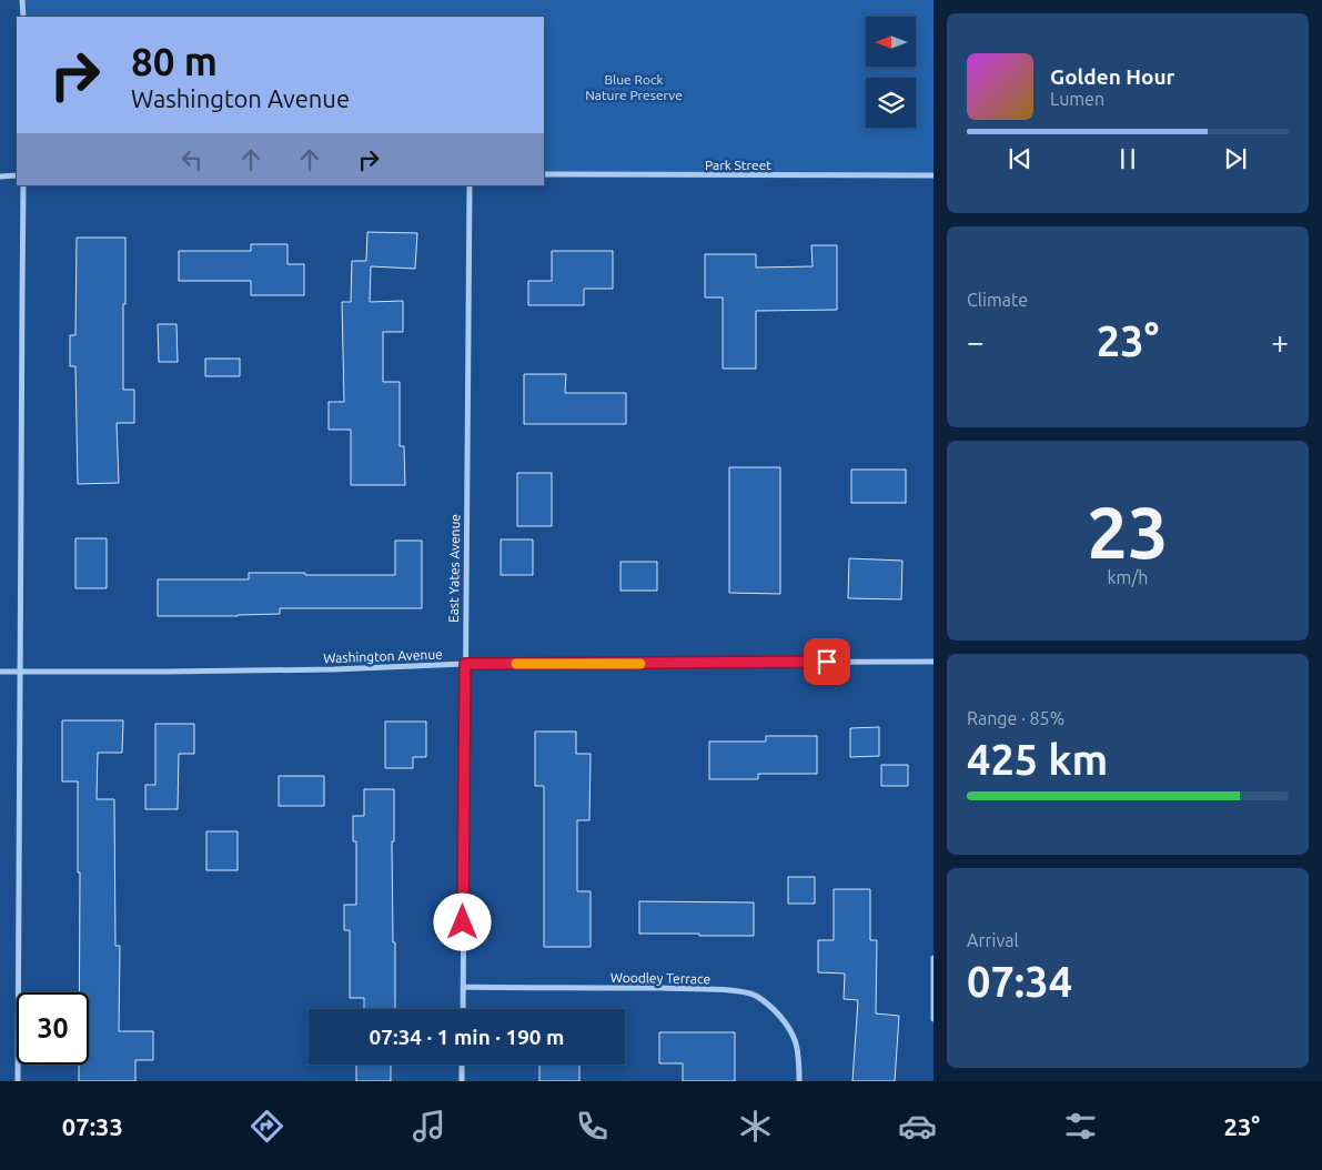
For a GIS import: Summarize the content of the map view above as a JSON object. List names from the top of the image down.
{
  "streets": {
    "street": [
      "Park Street",
      "East Yates Avenue",
      "Washington Avenue",
      "Woodley Terrace"
    ]
  },
  "crossings": [
    ["East Yates Avenue", "Washington Avenue"],
    ["East Yates Avenue", "Woodley Terrace"]
  ],
  "parks": ["Blue Rock Nature Preserve"],
  "north": "left",
  "page": {
    "turn": ["80 m", "Washington Avenue"],
    "song": ["Golden Hour", "Lumen"],
    "tile": [
      "Climate",
      ["23", "km/h"],
      ["Range · 85%", "425 km"],
      ["Arrival", "07:34"]
    ],
    "heat": ["−", "23°", "+"],
    "limit": "30",
    "trip": "07:34 · 1 min · 190 m",
    "tabs": ["07:33", "23°"]
  }
}
